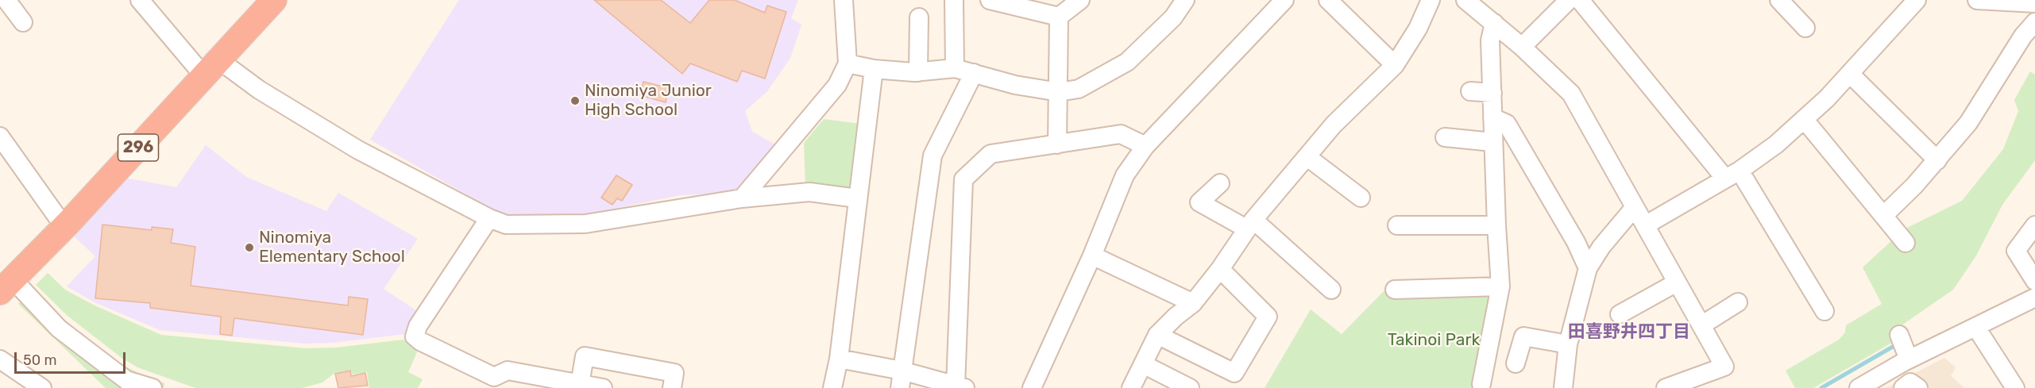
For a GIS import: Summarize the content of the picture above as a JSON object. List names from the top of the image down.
{
  "streets": {
    "highway": ["296"]
  },
  "districts": ["田喜野井四丁目"],
  "parks": ["Takinoi Park"],
  "places": ["Ninomiya Junior High School", "Ninomiya Elementary School"],
  "scale_bar": "50 m"
}
